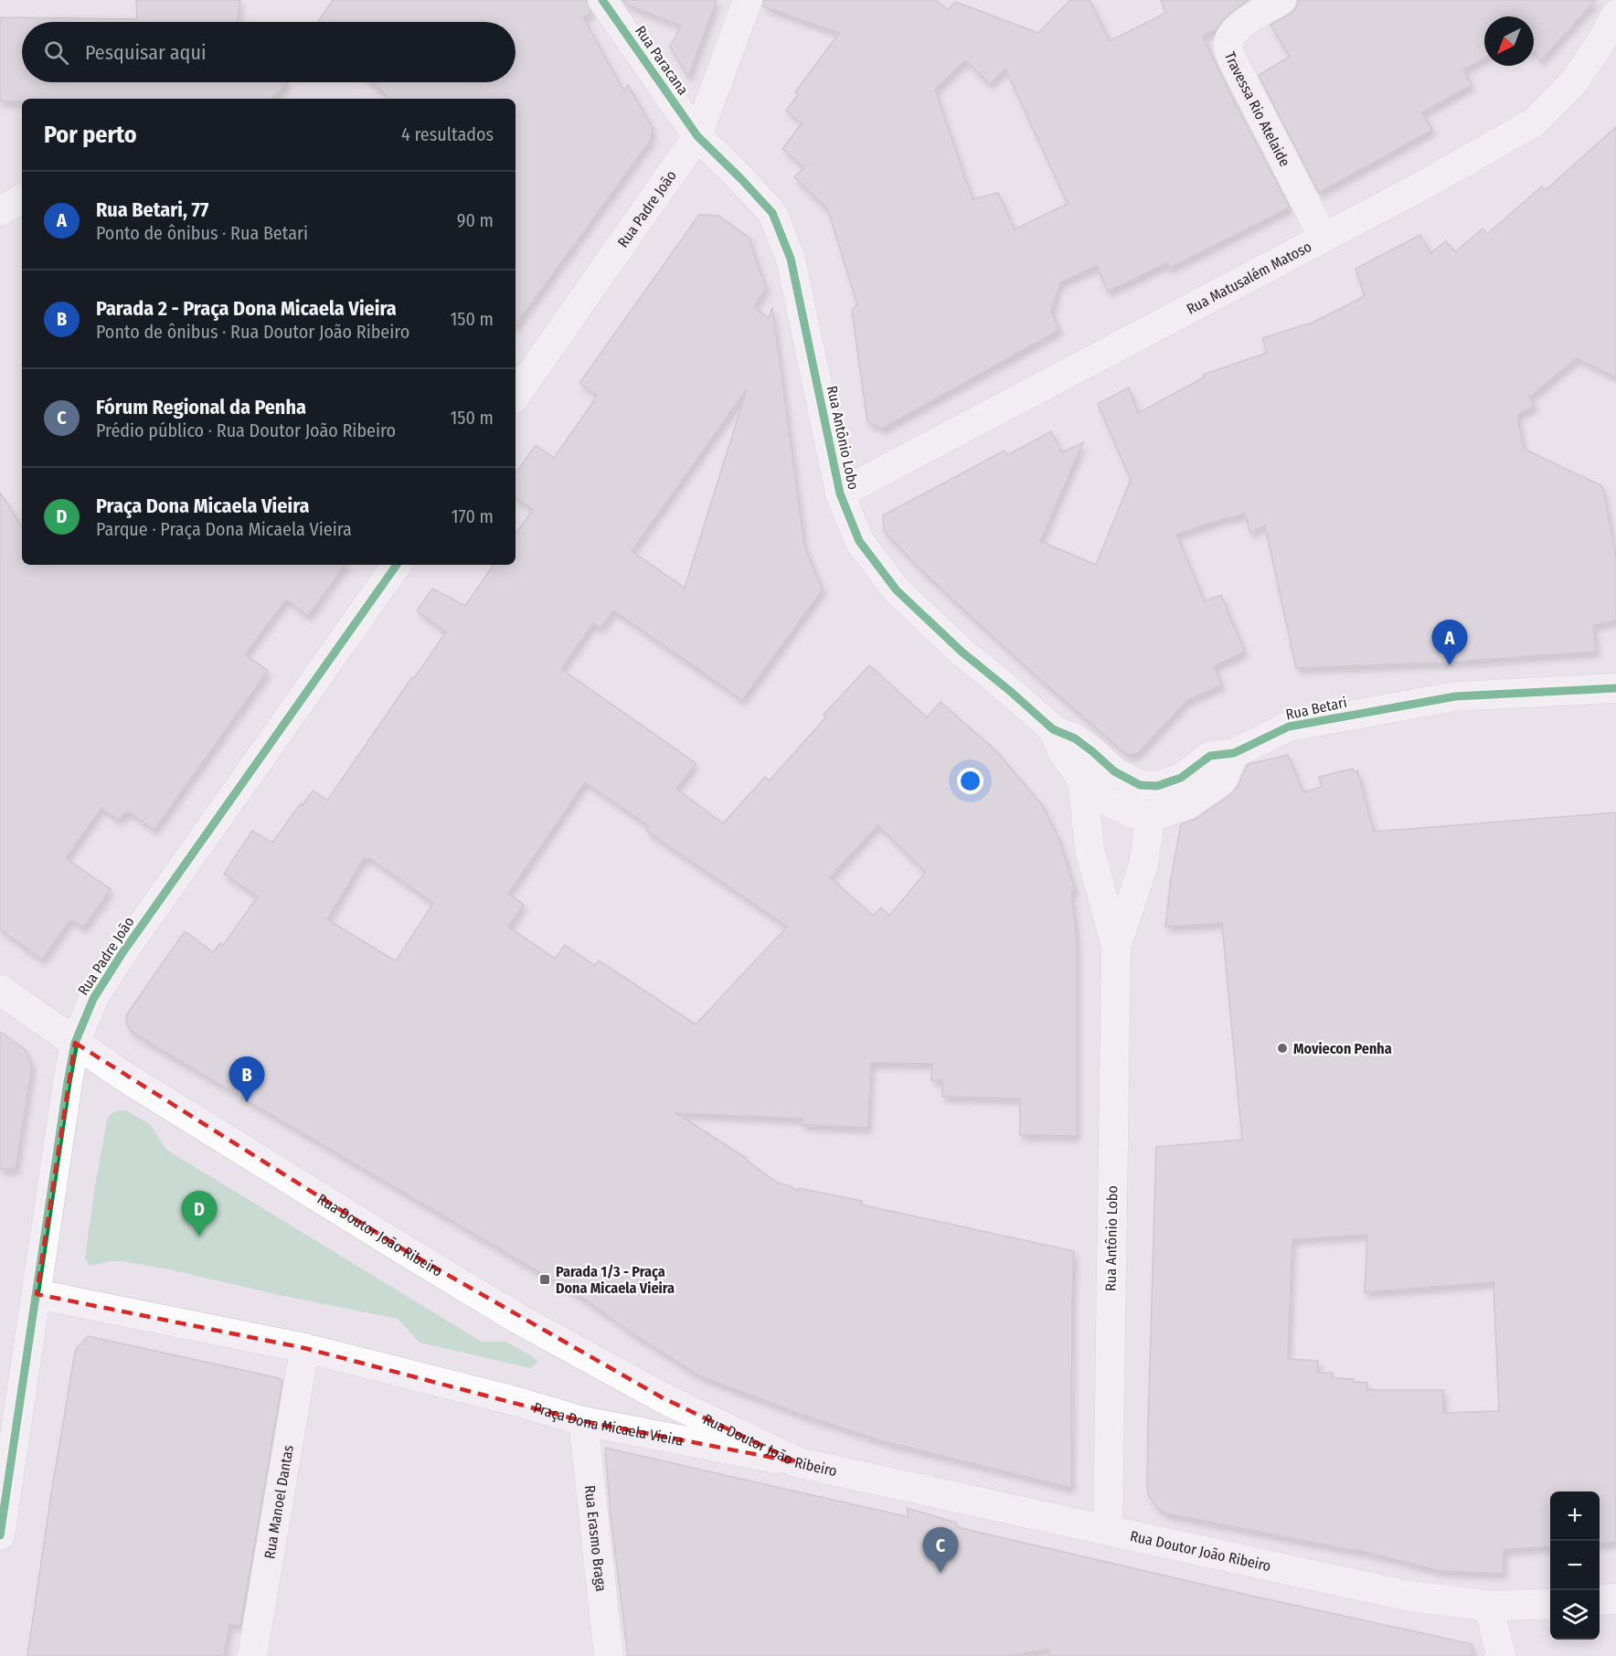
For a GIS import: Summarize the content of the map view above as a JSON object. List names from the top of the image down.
{
  "streets": {
    "main road": ["Rua Doutor João Ribeiro"],
    "street": [
      "Rua Paracana",
      "Travessa Rio Atelaide",
      "Rua Padre João",
      "Rua Matusalém Matoso",
      "Rua Antônio Lobo",
      "Rua Betari",
      "Praça Dona Micaela Vieira",
      "Rua Manoel Dantas",
      "Rua Erasmo Braga"
    ]
  },
  "crossings": [
    ["Rua Paracana", "Rua Padre João"],
    ["Rua Paracana", "Rua Antônio Lobo"],
    ["Travessa Rio Atelaide", "Rua Matusalém Matoso"],
    ["Rua Padre João", "Rua Antônio Lobo"],
    ["Rua Padre João", "Rua Doutor João Ribeiro"],
    ["Rua Padre João", "Praça Dona Micaela Vieira"],
    ["Rua Matusalém Matoso", "Rua Antônio Lobo"],
    ["Rua Antônio Lobo", "Rua Betari"],
    ["Rua Antônio Lobo", "Rua Doutor João Ribeiro"],
    ["Rua Doutor João Ribeiro", "Praça Dona Micaela Vieira"],
    ["Praça Dona Micaela Vieira", "Rua Manoel Dantas"],
    ["Praça Dona Micaela Vieira", "Rua Erasmo Braga"]
  ],
  "places": {
    "other": ["Moviecon Penha"],
    "transit": ["Parada 1/3 - Praça Dona Micaela Vieira"]
  },
  "north": "bottom left",
  "page": {
    "search": "Pesquisar aqui",
    "heading": ["Por perto", "4 resultados"],
    "list": [
      {
        "mark": "A",
        "name": "Rua Betari, 77",
        "note": "Ponto de ônibus · Rua Betari",
        "value": "90 m"
      },
      {
        "mark": "B",
        "name": "Parada 2 - Praça Dona Micaela Vieira",
        "note": "Ponto de ônibus · Rua Doutor João Ribeiro",
        "value": "150 m"
      },
      {
        "mark": "C",
        "name": "Fórum Regional da Penha",
        "note": "Prédio público · Rua Doutor João Ribeiro",
        "value": "150 m"
      },
      {
        "mark": "D",
        "name": "Praça Dona Micaela Vieira",
        "note": "Parque · Praça Dona Micaela Vieira",
        "value": "170 m"
      }
    ],
    "pins": [
      "A",
      "B",
      "D",
      "C"
    ],
    "map_buttons": ["+", "−"]
  }
}
